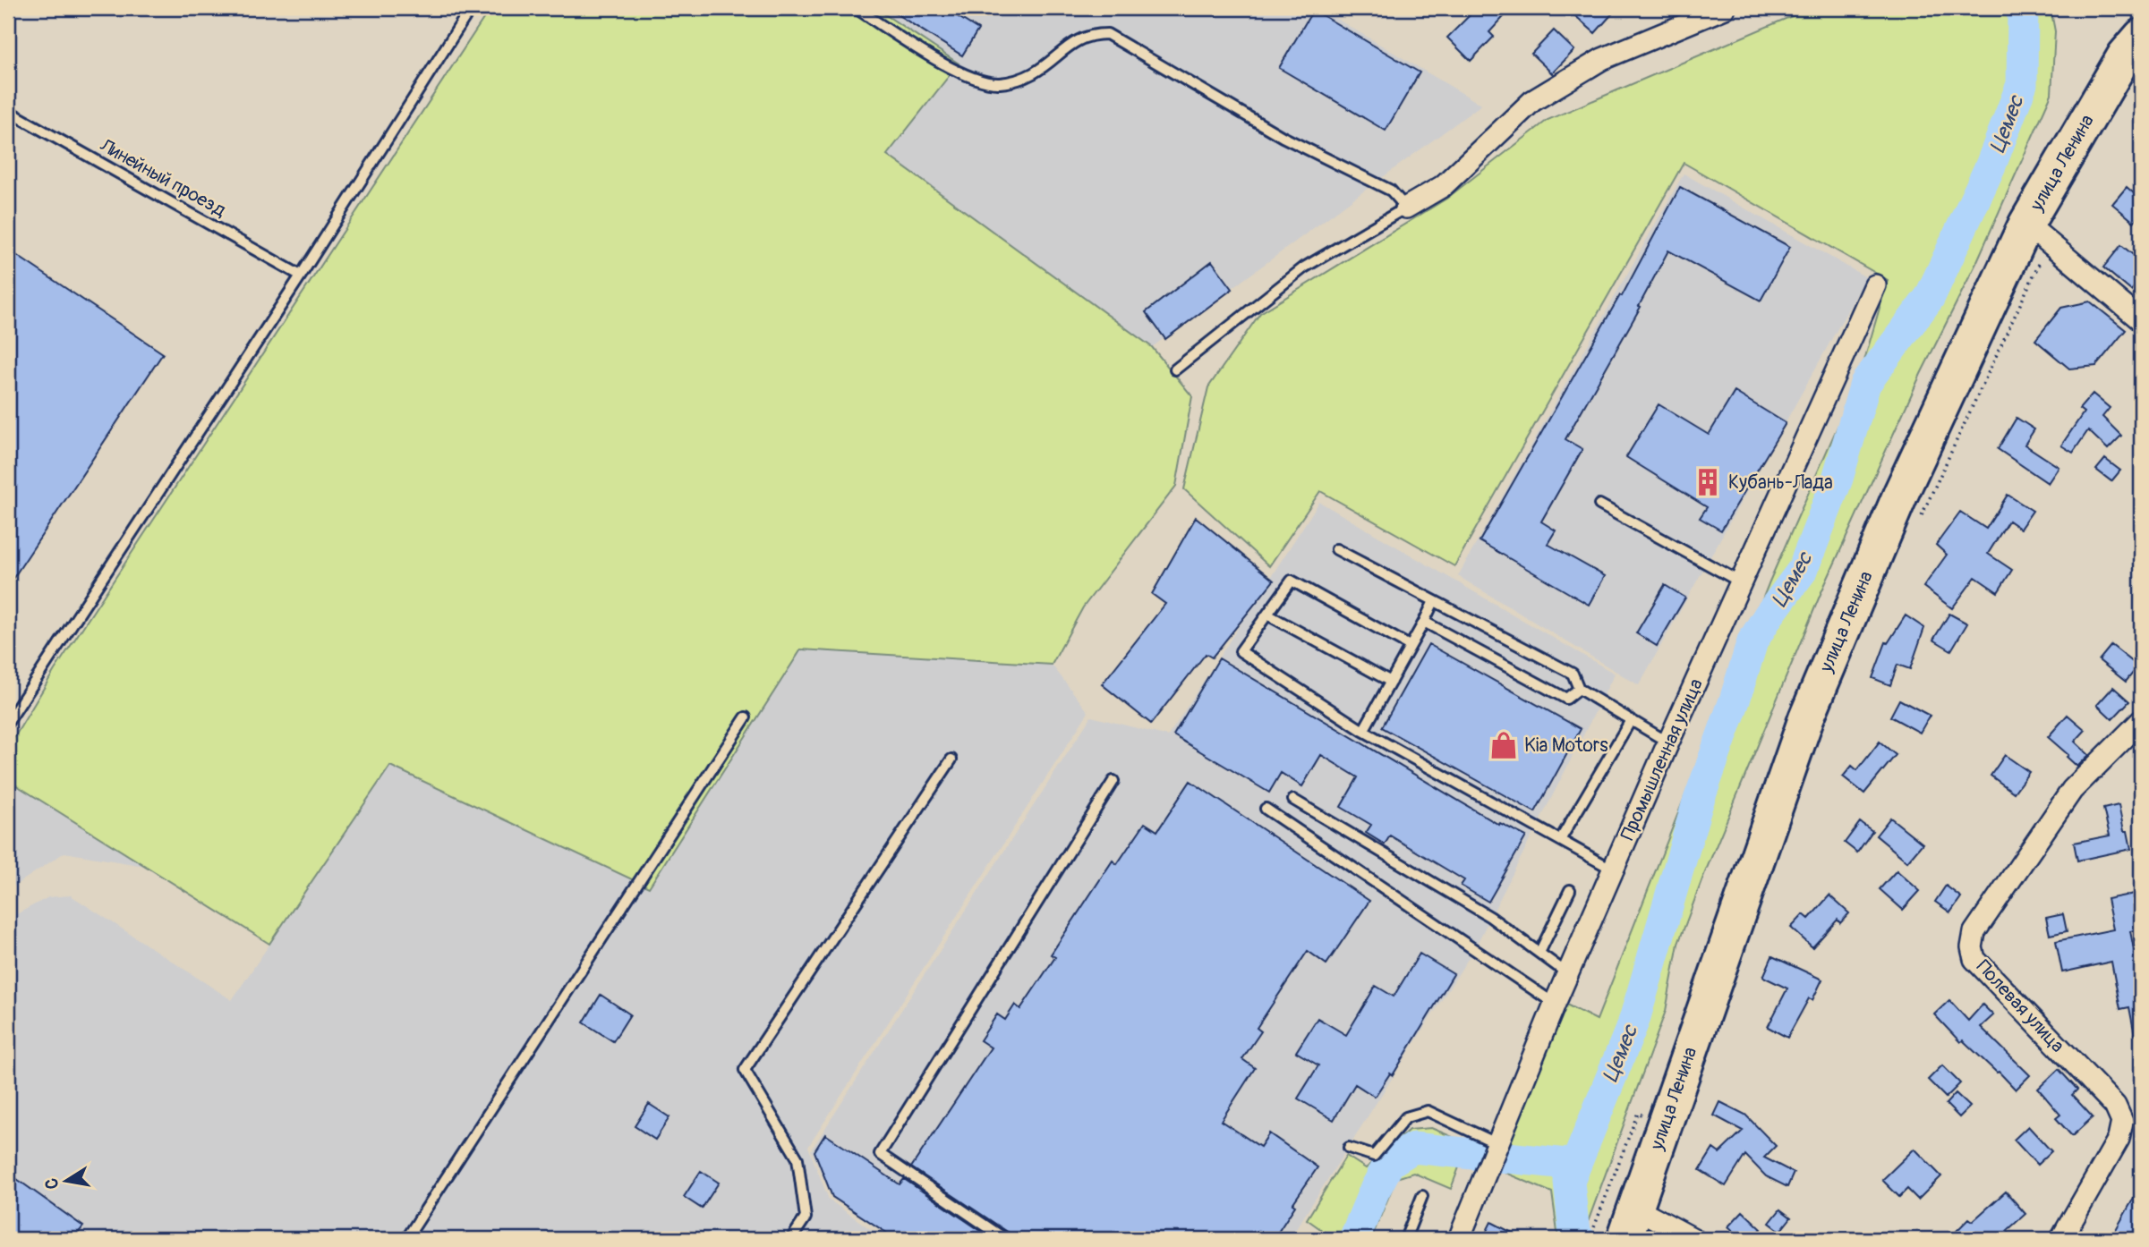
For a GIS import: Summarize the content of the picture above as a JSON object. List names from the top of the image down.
{
  "streets": {
    "highway": ["улица Ленина"],
    "street": ["Промышленная улица", "Полевая улица"],
    "lane": ["Линейный проезд"]
  },
  "water": ["Цемес"],
  "places": {
    "building": ["Кубань-Лада"],
    "shop": ["Kia Motors"]
  },
  "north": "left"
}
